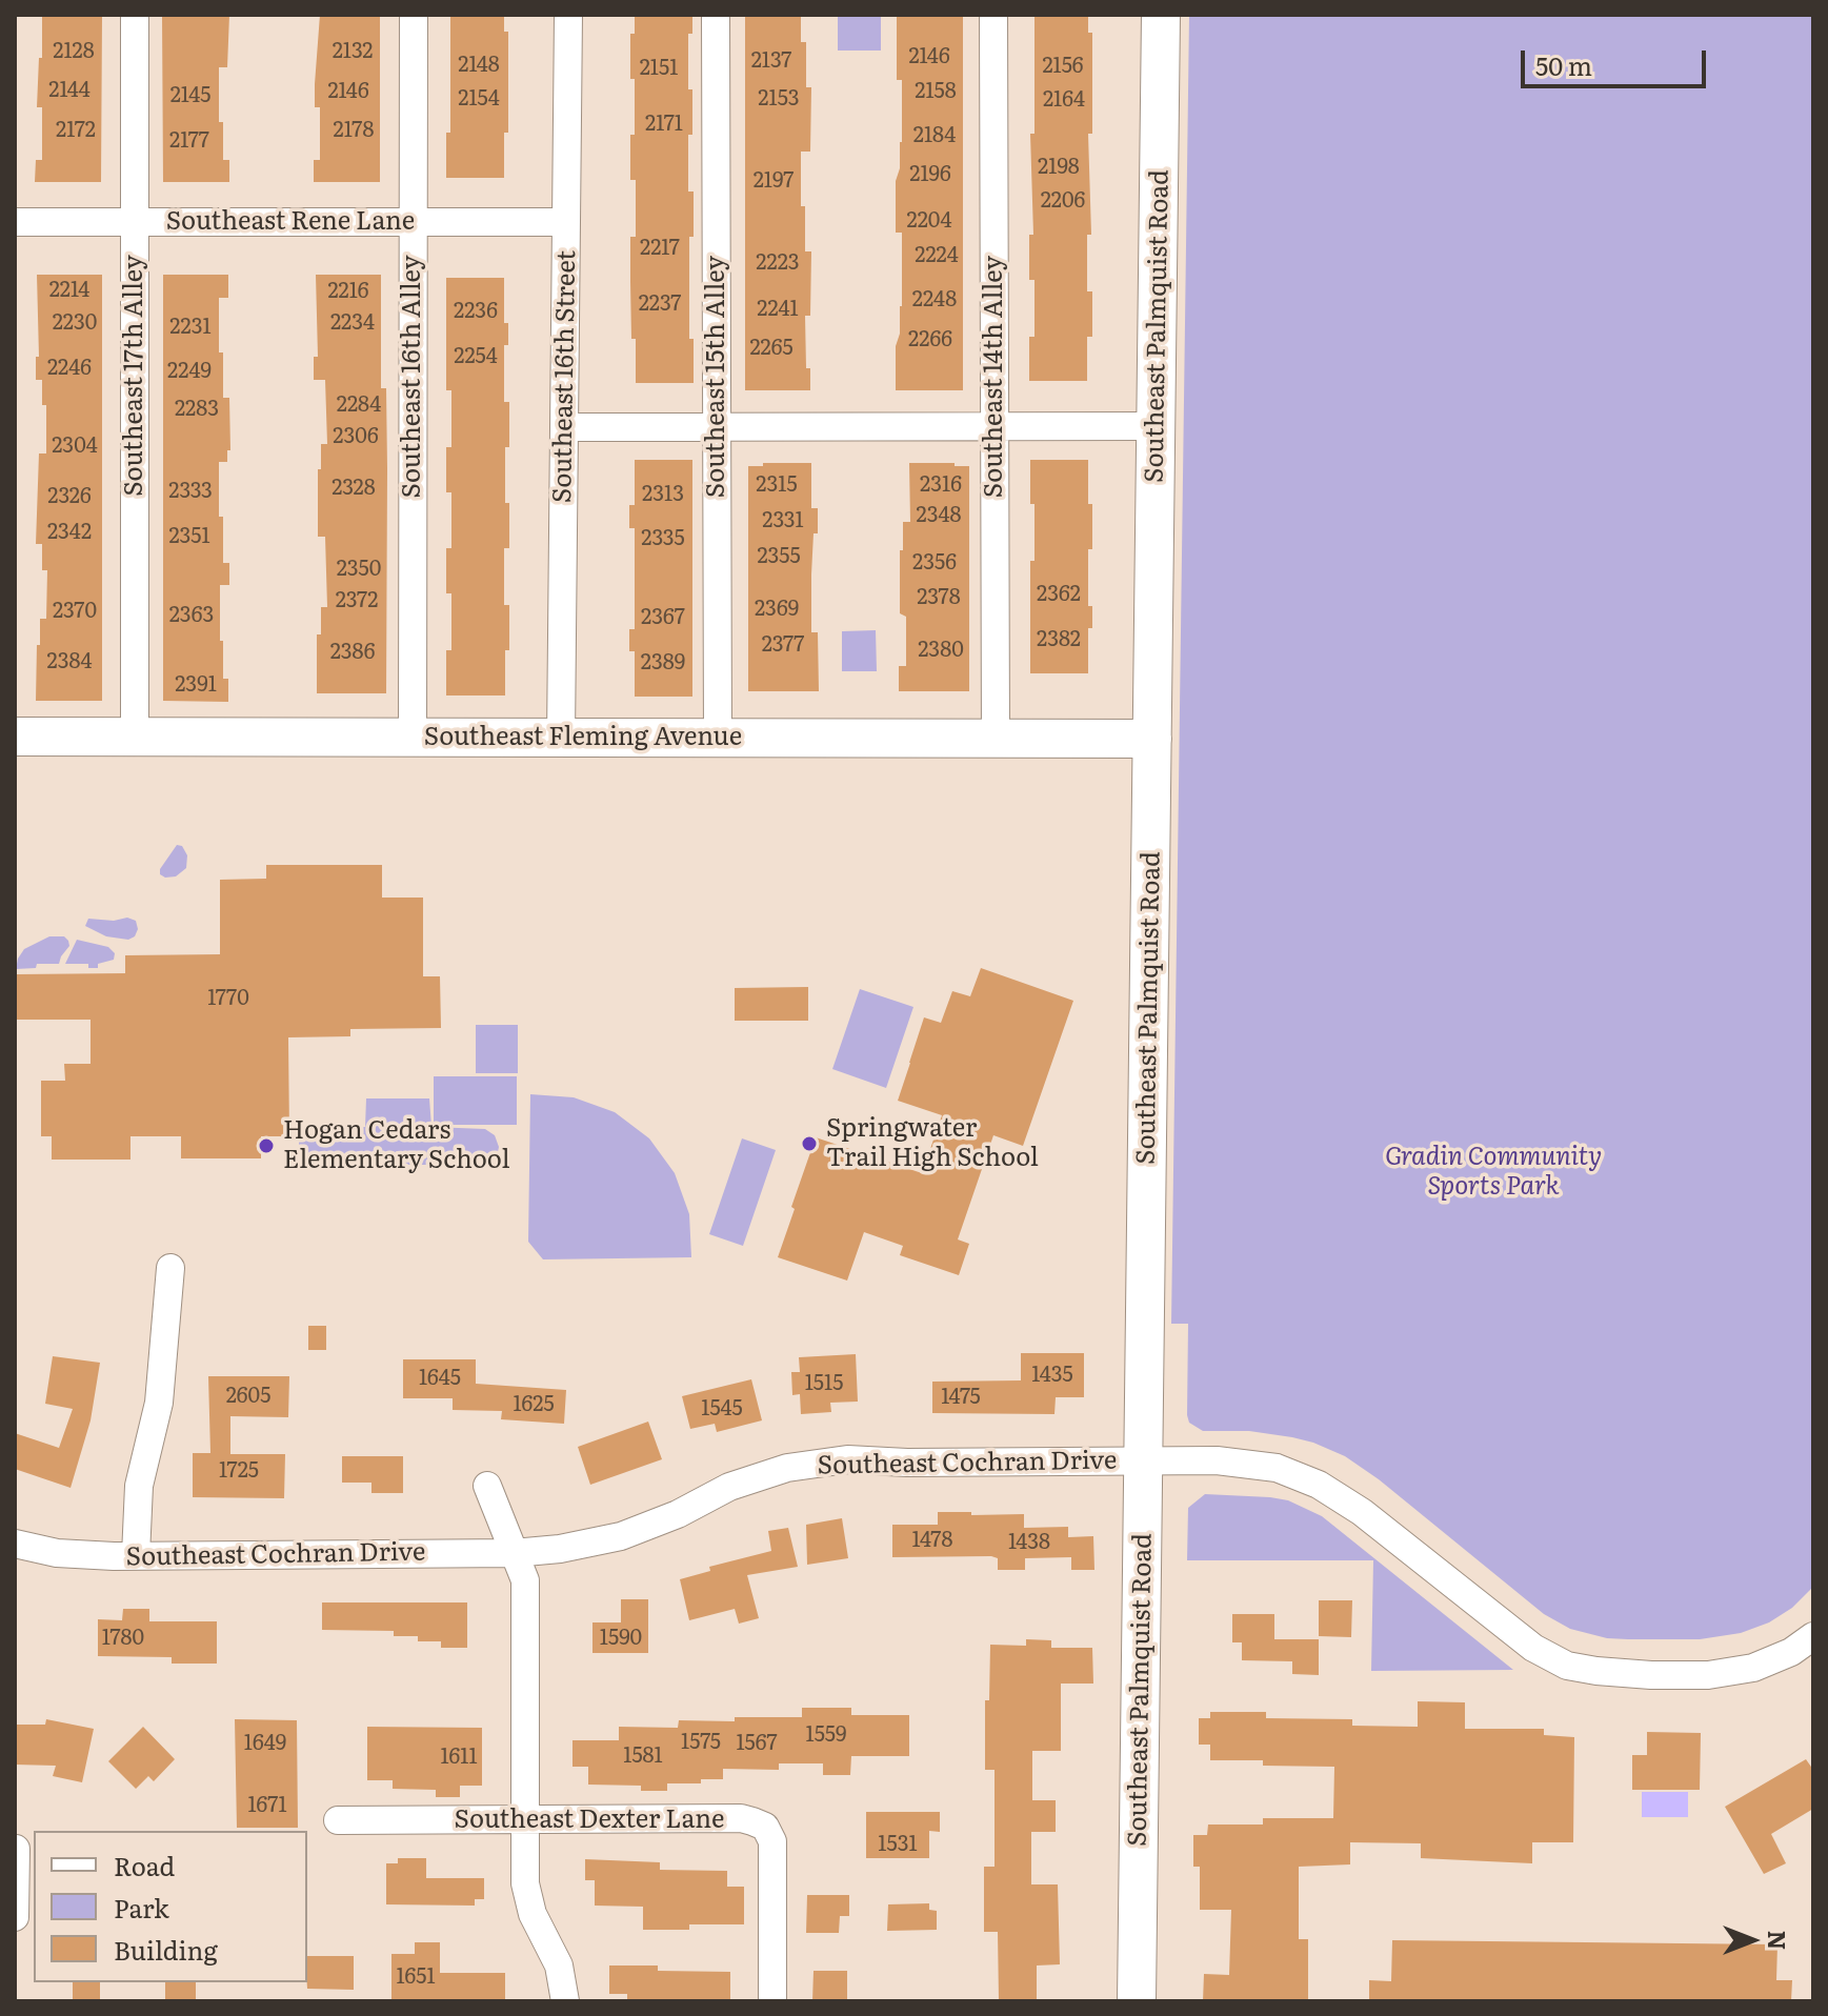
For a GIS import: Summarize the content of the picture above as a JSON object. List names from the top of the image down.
{
  "streets": {
    "main road": ["Southeast Palmquist Road", "Southeast Fleming Avenue"],
    "street": [
      "Southeast Rene Lane",
      "Southeast 17th Alley",
      "Southeast 16th Alley",
      "Southeast 16th Street",
      "Southeast 15th Alley",
      "Southeast 14th Alley",
      "Southeast Cochran Drive",
      "Southeast Dexter Lane"
    ]
  },
  "crossings": [
    ["Southeast Rene Lane", "Southeast 17th Alley"],
    ["Southeast Rene Lane", "Southeast 16th Alley"],
    ["Southeast Rene Lane", "Southeast 16th Street"],
    ["Southeast Palmquist Road", "Southeast Fleming Avenue"],
    ["Southeast Palmquist Road", "Southeast Cochran Drive"],
    ["Southeast 17th Alley", "Southeast Fleming Avenue"],
    ["Southeast 16th Alley", "Southeast Fleming Avenue"],
    ["Southeast 16th Street", "Southeast Fleming Avenue"],
    ["Southeast 15th Alley", "Southeast Fleming Avenue"],
    ["Southeast 14th Alley", "Southeast Fleming Avenue"]
  ],
  "parks": ["Gradin Community Sports Park"],
  "places": ["Springwater Trail High School", "Hogan Cedars Elementary School"],
  "house_numbers": [
    "2128",
    "2132",
    "2146",
    "2137",
    "2148",
    "2156",
    "2151",
    "2144",
    "2146",
    "2158",
    "2145",
    "2154",
    "2153",
    "2164",
    "2171",
    "2172",
    "2178",
    "2184",
    "2177",
    "2198",
    "2196",
    "2197",
    "2206",
    "2204",
    "2217",
    "2224",
    "2223",
    "2214",
    "2216",
    "2248",
    "2237",
    "2241",
    "2236",
    "2230",
    "2234",
    "2231",
    "2266",
    "2265",
    "2254",
    "2246",
    "2249",
    "2284",
    "2283",
    "2306",
    "2304",
    "2315",
    "2316",
    "2328",
    "2333",
    "2313",
    "2326",
    "2348",
    "2331",
    "2342",
    "2351",
    "2335",
    "2355",
    "2356",
    "2350",
    "2362",
    "2378",
    "2372",
    "2369",
    "2370",
    "2363",
    "2367",
    "2382",
    "2377",
    "2380",
    "2386",
    "2384",
    "2389",
    "2391",
    "1770",
    "1435",
    "1645",
    "1515",
    "2605",
    "1475",
    "1625",
    "1545",
    "1725",
    "1478",
    "1438",
    "1780",
    "1590",
    "1559",
    "1575",
    "1649",
    "1567",
    "1581",
    "1611",
    "1671",
    "1531",
    "1651"
  ],
  "legend": ["Road", "Park", "Building"],
  "scale_bar": "50 m",
  "north": "right"
}
